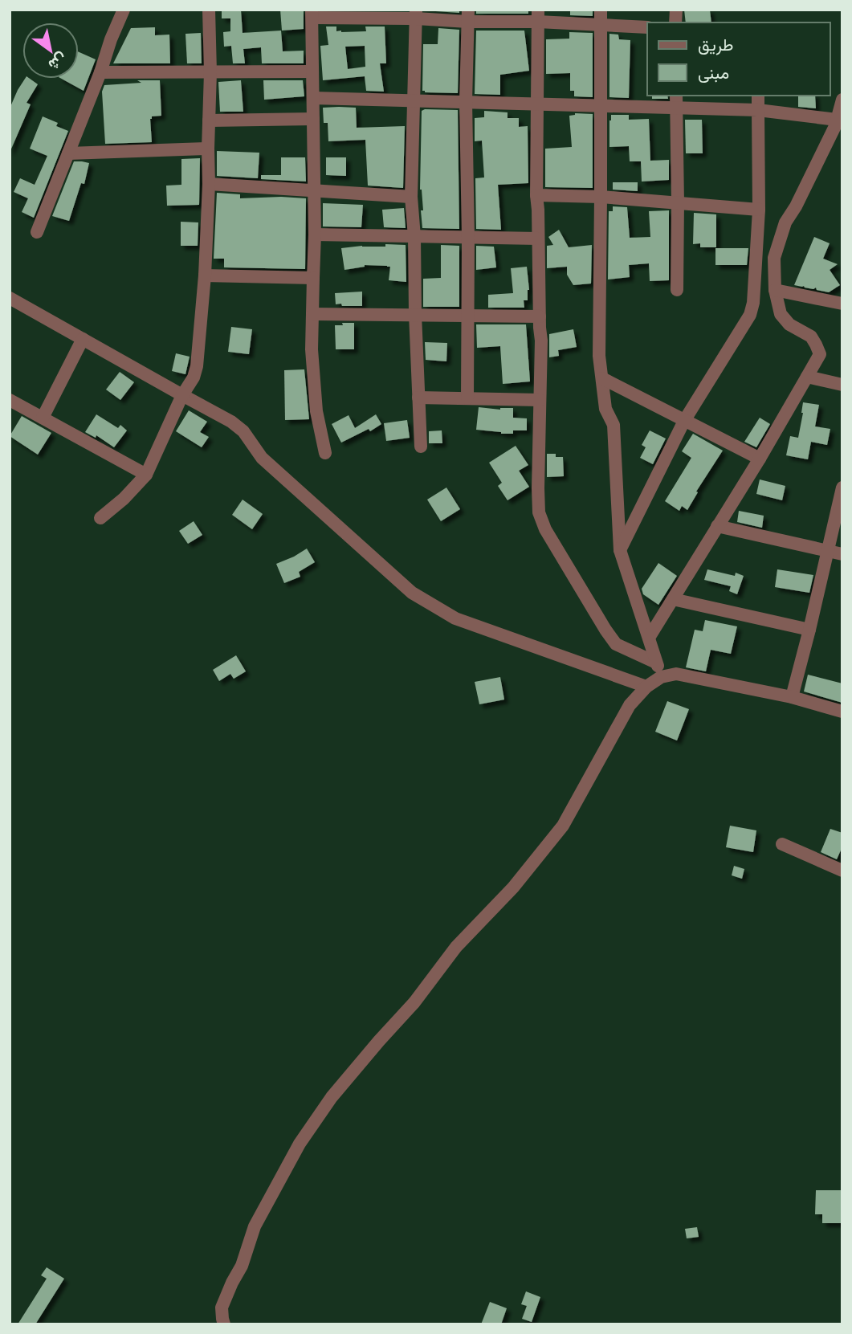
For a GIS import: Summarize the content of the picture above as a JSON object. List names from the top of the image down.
{
  "legend": ["طريق", "مبنى"],
  "north": "bottom right"
}
